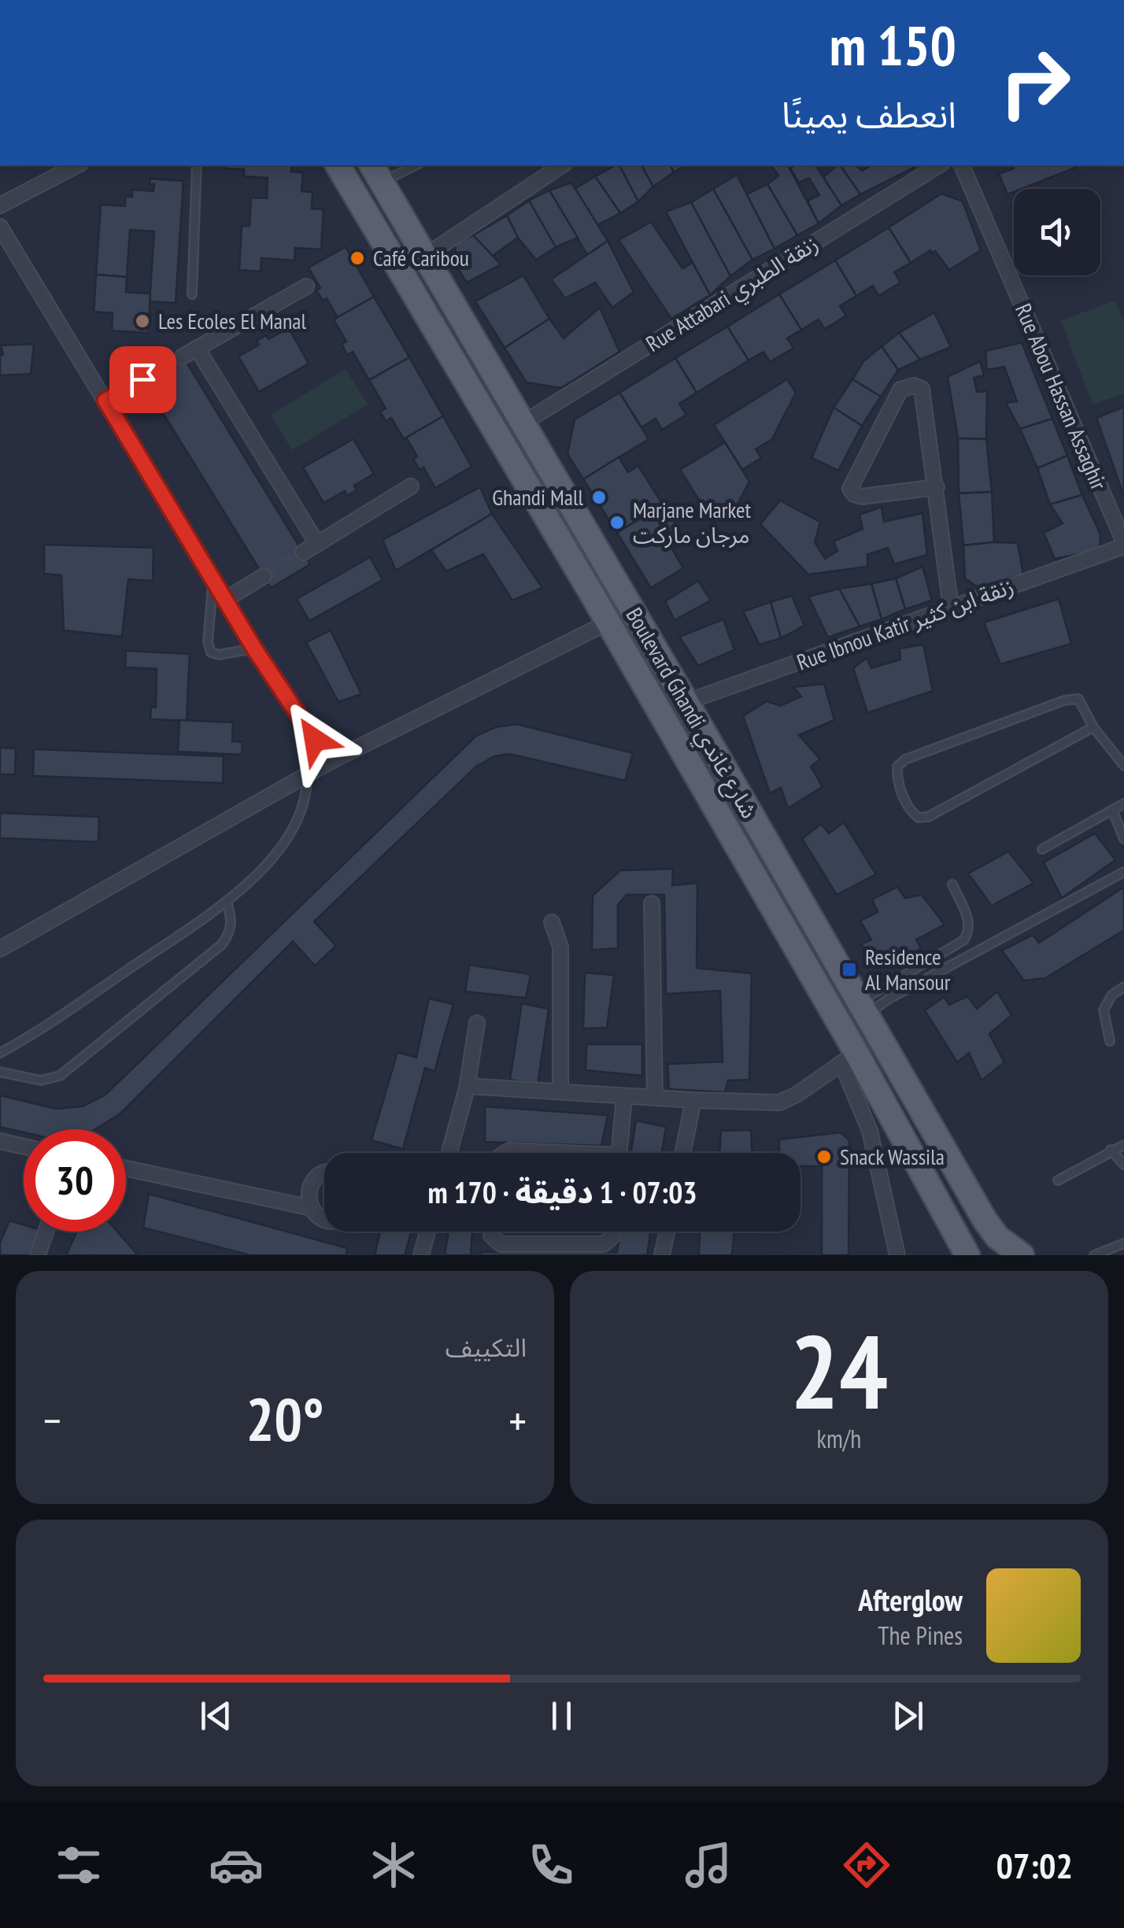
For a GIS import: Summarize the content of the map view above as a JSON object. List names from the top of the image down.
{
  "streets": {
    "main road": ["Boulevard Ghandi شارع غاندي"],
    "street": ["Rue Attabari زنقة الطبري", "Rue Abou Hassan Assaghir", "Rue Ibnou Katir زنقة ابن كثير"]
  },
  "crossings": [
    ["Rue Attabari زنقة الطبري", "Boulevard Ghandi شارع غاندي"],
    ["Rue Abou Hassan Assaghir", "Rue Ibnou Katir زنقة ابن كثير"],
    ["Rue Ibnou Katir زنقة ابن كثير", "Boulevard Ghandi شارع غاندي"]
  ],
  "places": {
    "other": [
      "Café Caribou",
      "Les Ecoles El Manal",
      "Ghandi Mall",
      "Marjane Market مرجان ماركت",
      "Snack Wassila"
    ],
    "transit": ["Residence Al Mansour"]
  },
  "page": {
    "turn": ["150 m", "انعطف يمينًا"],
    "limit": "30",
    "trip": "07:03 · 1 دقيقة · 170 m",
    "tile": [
      ["24", "km/h"],
      "التكييف"
    ],
    "heat": ["−", "20°", "+"],
    "song": ["Afterglow", "The Pines"],
    "tabs": "07:02"
  }
}
